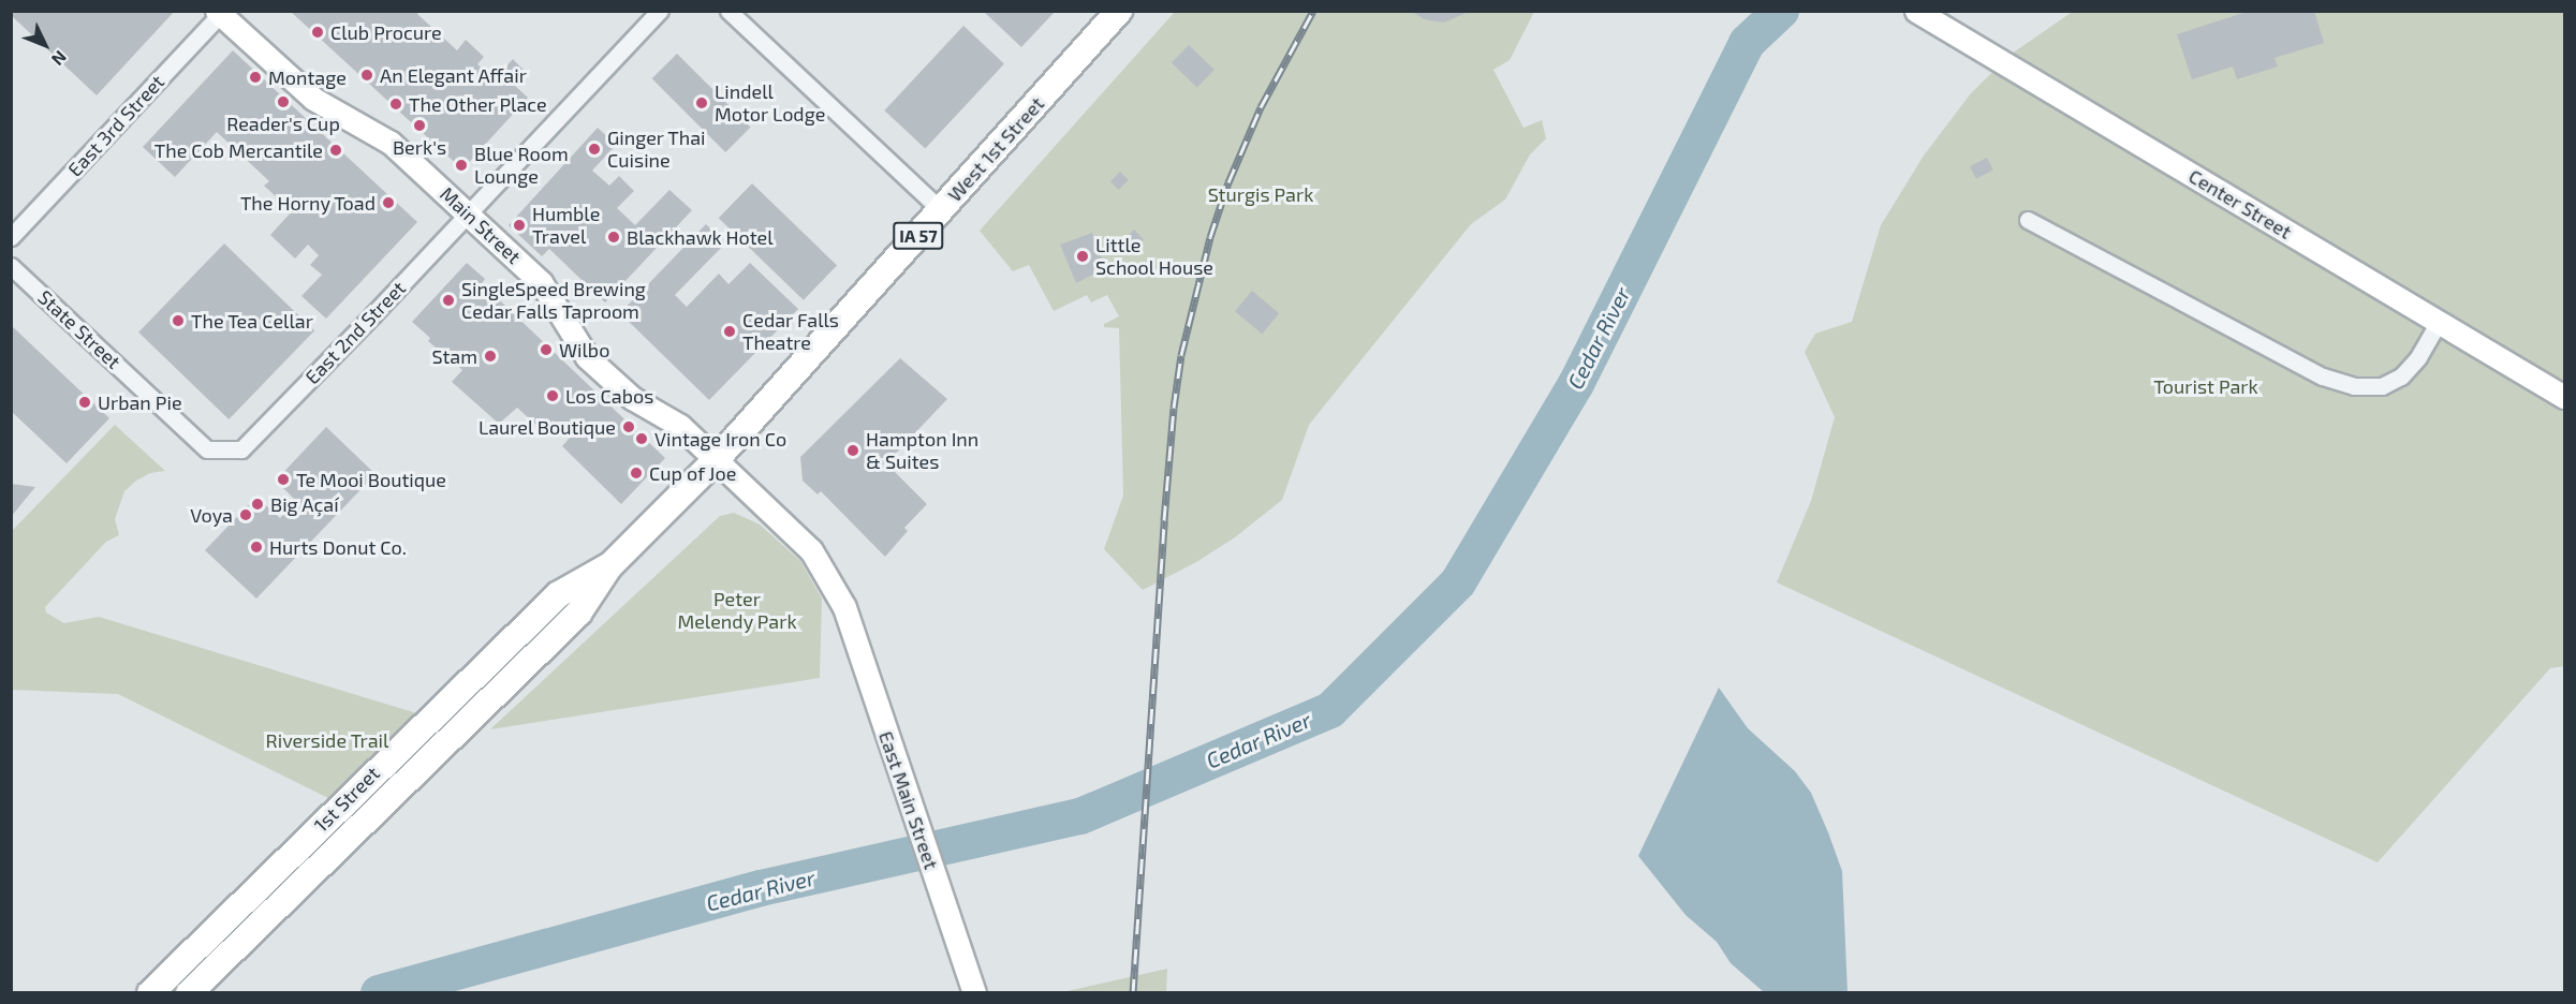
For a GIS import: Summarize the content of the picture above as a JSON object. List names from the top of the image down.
{
  "streets": {
    "main road": [
      "West 1st Street",
      "Center Street",
      "Main Street",
      "IA 57",
      "1st Street",
      "East Main Street"
    ],
    "street": ["East 3rd Street", "State Street", "East 2nd Street"]
  },
  "crossings": [
    ["East 3rd Street", "Main Street"],
    ["West 1st Street", "Main Street"],
    ["West 1st Street", "1st Street"],
    ["Main Street", "East 2nd Street"],
    ["Main Street", "1st Street"],
    ["Main Street", "East Main Street"],
    ["State Street", "East 2nd Street"]
  ],
  "water": ["Cedar River"],
  "parks": [
    "Sturgis Park",
    "Tourist Park",
    "Peter Melendy Park",
    "Riverside Trail"
  ],
  "places": [
    "Club Procure",
    "An Elegant Affair",
    "Montage",
    "Reader's Cup",
    "Lindell Motor Lodge",
    "The Other Place",
    "Berk's",
    "Ginger Thai Cuisine",
    "The Cob Mercantile",
    "Blue Room Lounge",
    "The Horny Toad",
    "Humble Travel",
    "Blackhawk Hotel",
    "Little School House",
    "SingleSpeed Brewing Cedar Falls Taproom",
    "The Tea Cellar",
    "Cedar Falls Theatre",
    "Wilbo",
    "Stam",
    "Los Cabos",
    "Urban Pie",
    "Laurel Boutique",
    "Vintage Iron Co",
    "Hampton Inn & Suites",
    "Cup of Joe",
    "Te Mooi Boutique",
    "Big Açaí",
    "Voya",
    "Hurts Donut Co."
  ],
  "north": "bottom right"
}
